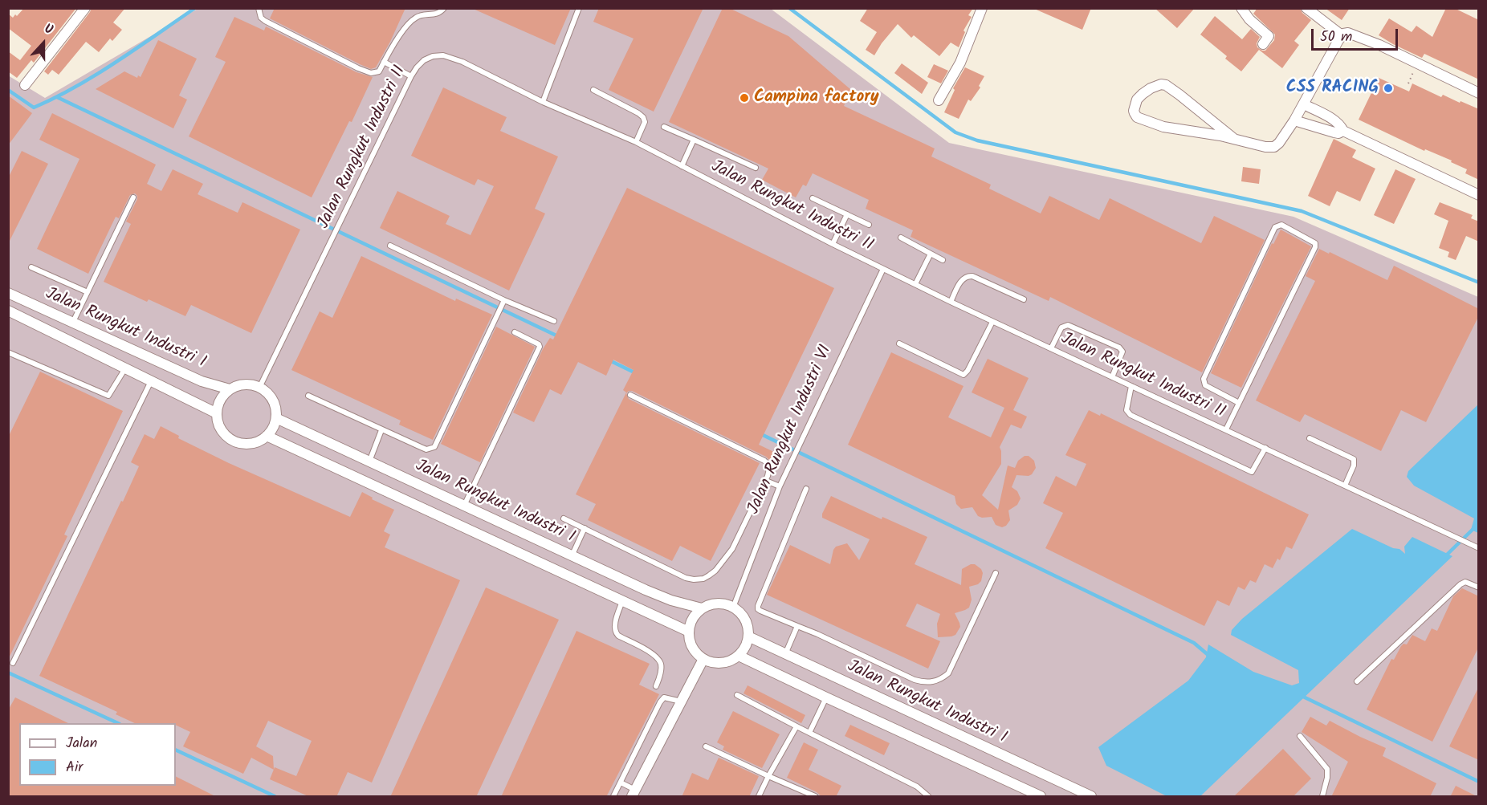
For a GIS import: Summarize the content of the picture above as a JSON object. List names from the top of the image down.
{
  "streets": {
    "street": ["Jalan Rungkut Industri I"],
    "lane": ["Jalan Rungkut Industri II", "Jalan Rungkut Industri VI"]
  },
  "crossings": [
    ["Jalan Rungkut Industri II", "Jalan Rungkut Industri I"],
    ["Jalan Rungkut Industri II", "Jalan Rungkut Industri VI"],
    ["Jalan Rungkut Industri I", "Jalan Rungkut Industri VI"]
  ],
  "places": ["CSS RACING", "Campina factory"],
  "legend": ["Jalan", "Air"],
  "scale_bar": "50 m",
  "north": "top"
}
